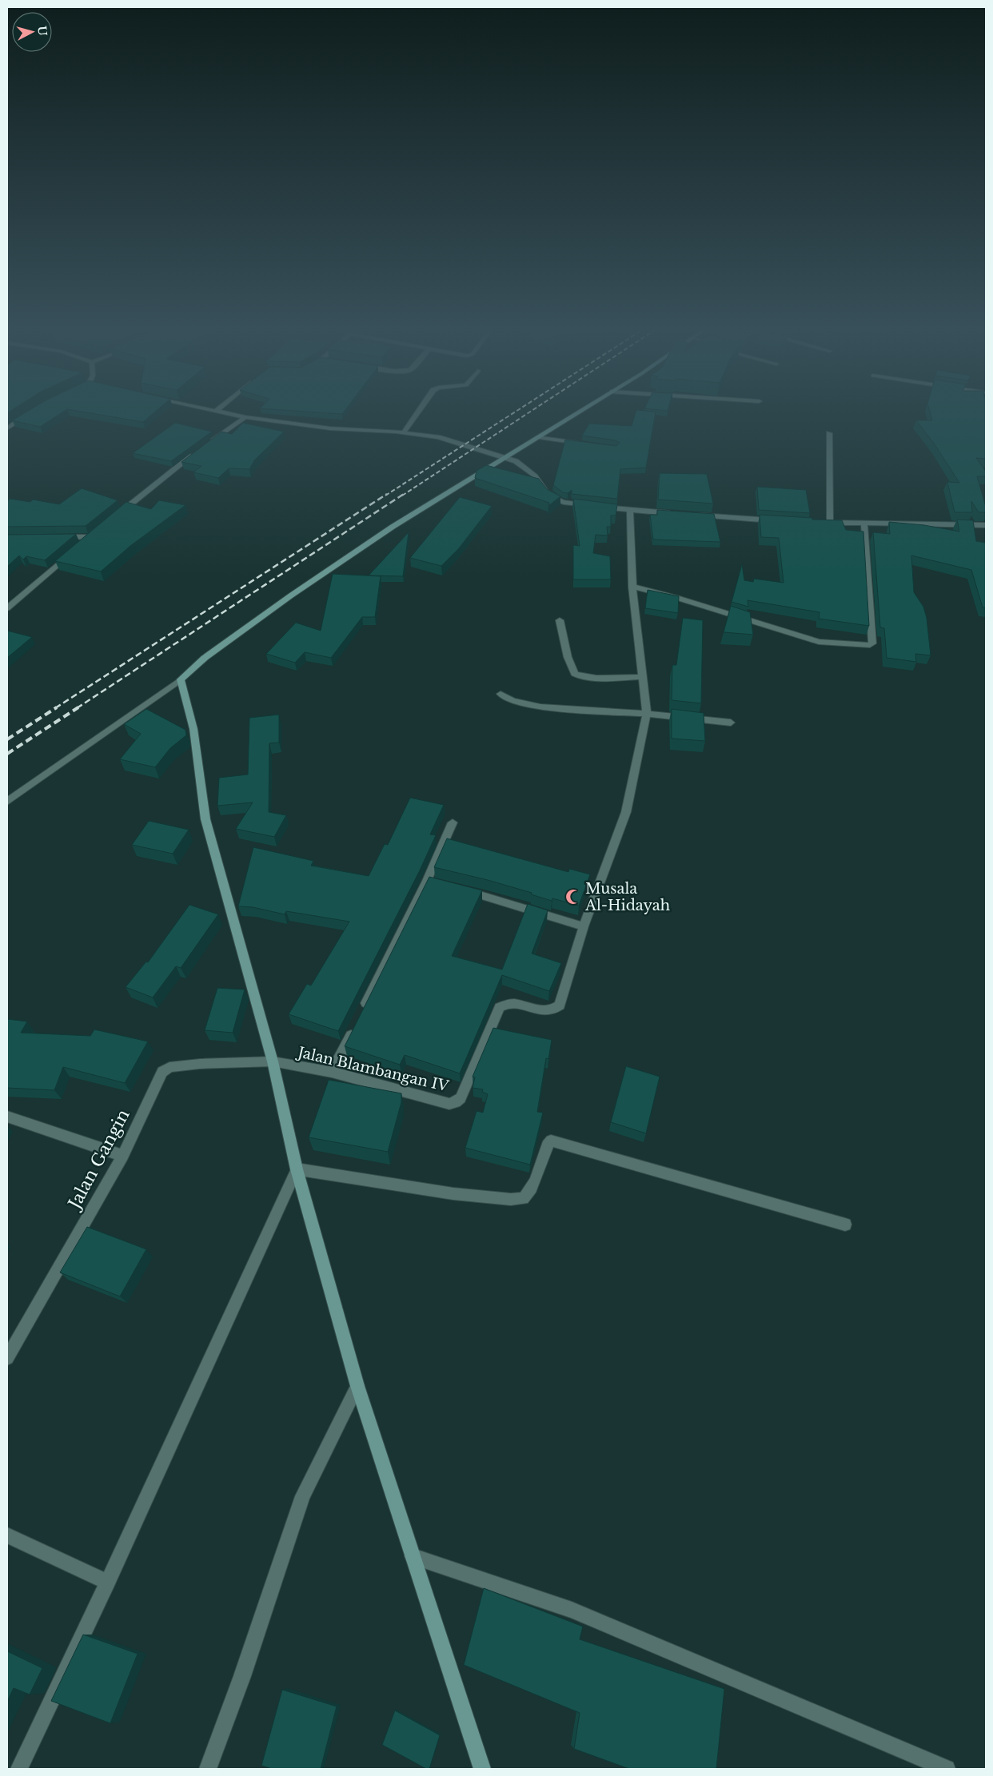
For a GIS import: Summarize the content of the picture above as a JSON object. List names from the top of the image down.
{
  "streets": {
    "street": ["Jalan Blambangan IV", "Jalan Gangin"]
  },
  "crossings": [
    ["Jalan Blambangan IV", "Jalan Gangin"]
  ],
  "places": {
    "mosque": ["Musala Al-Hidayah"]
  },
  "north": "right"
}
